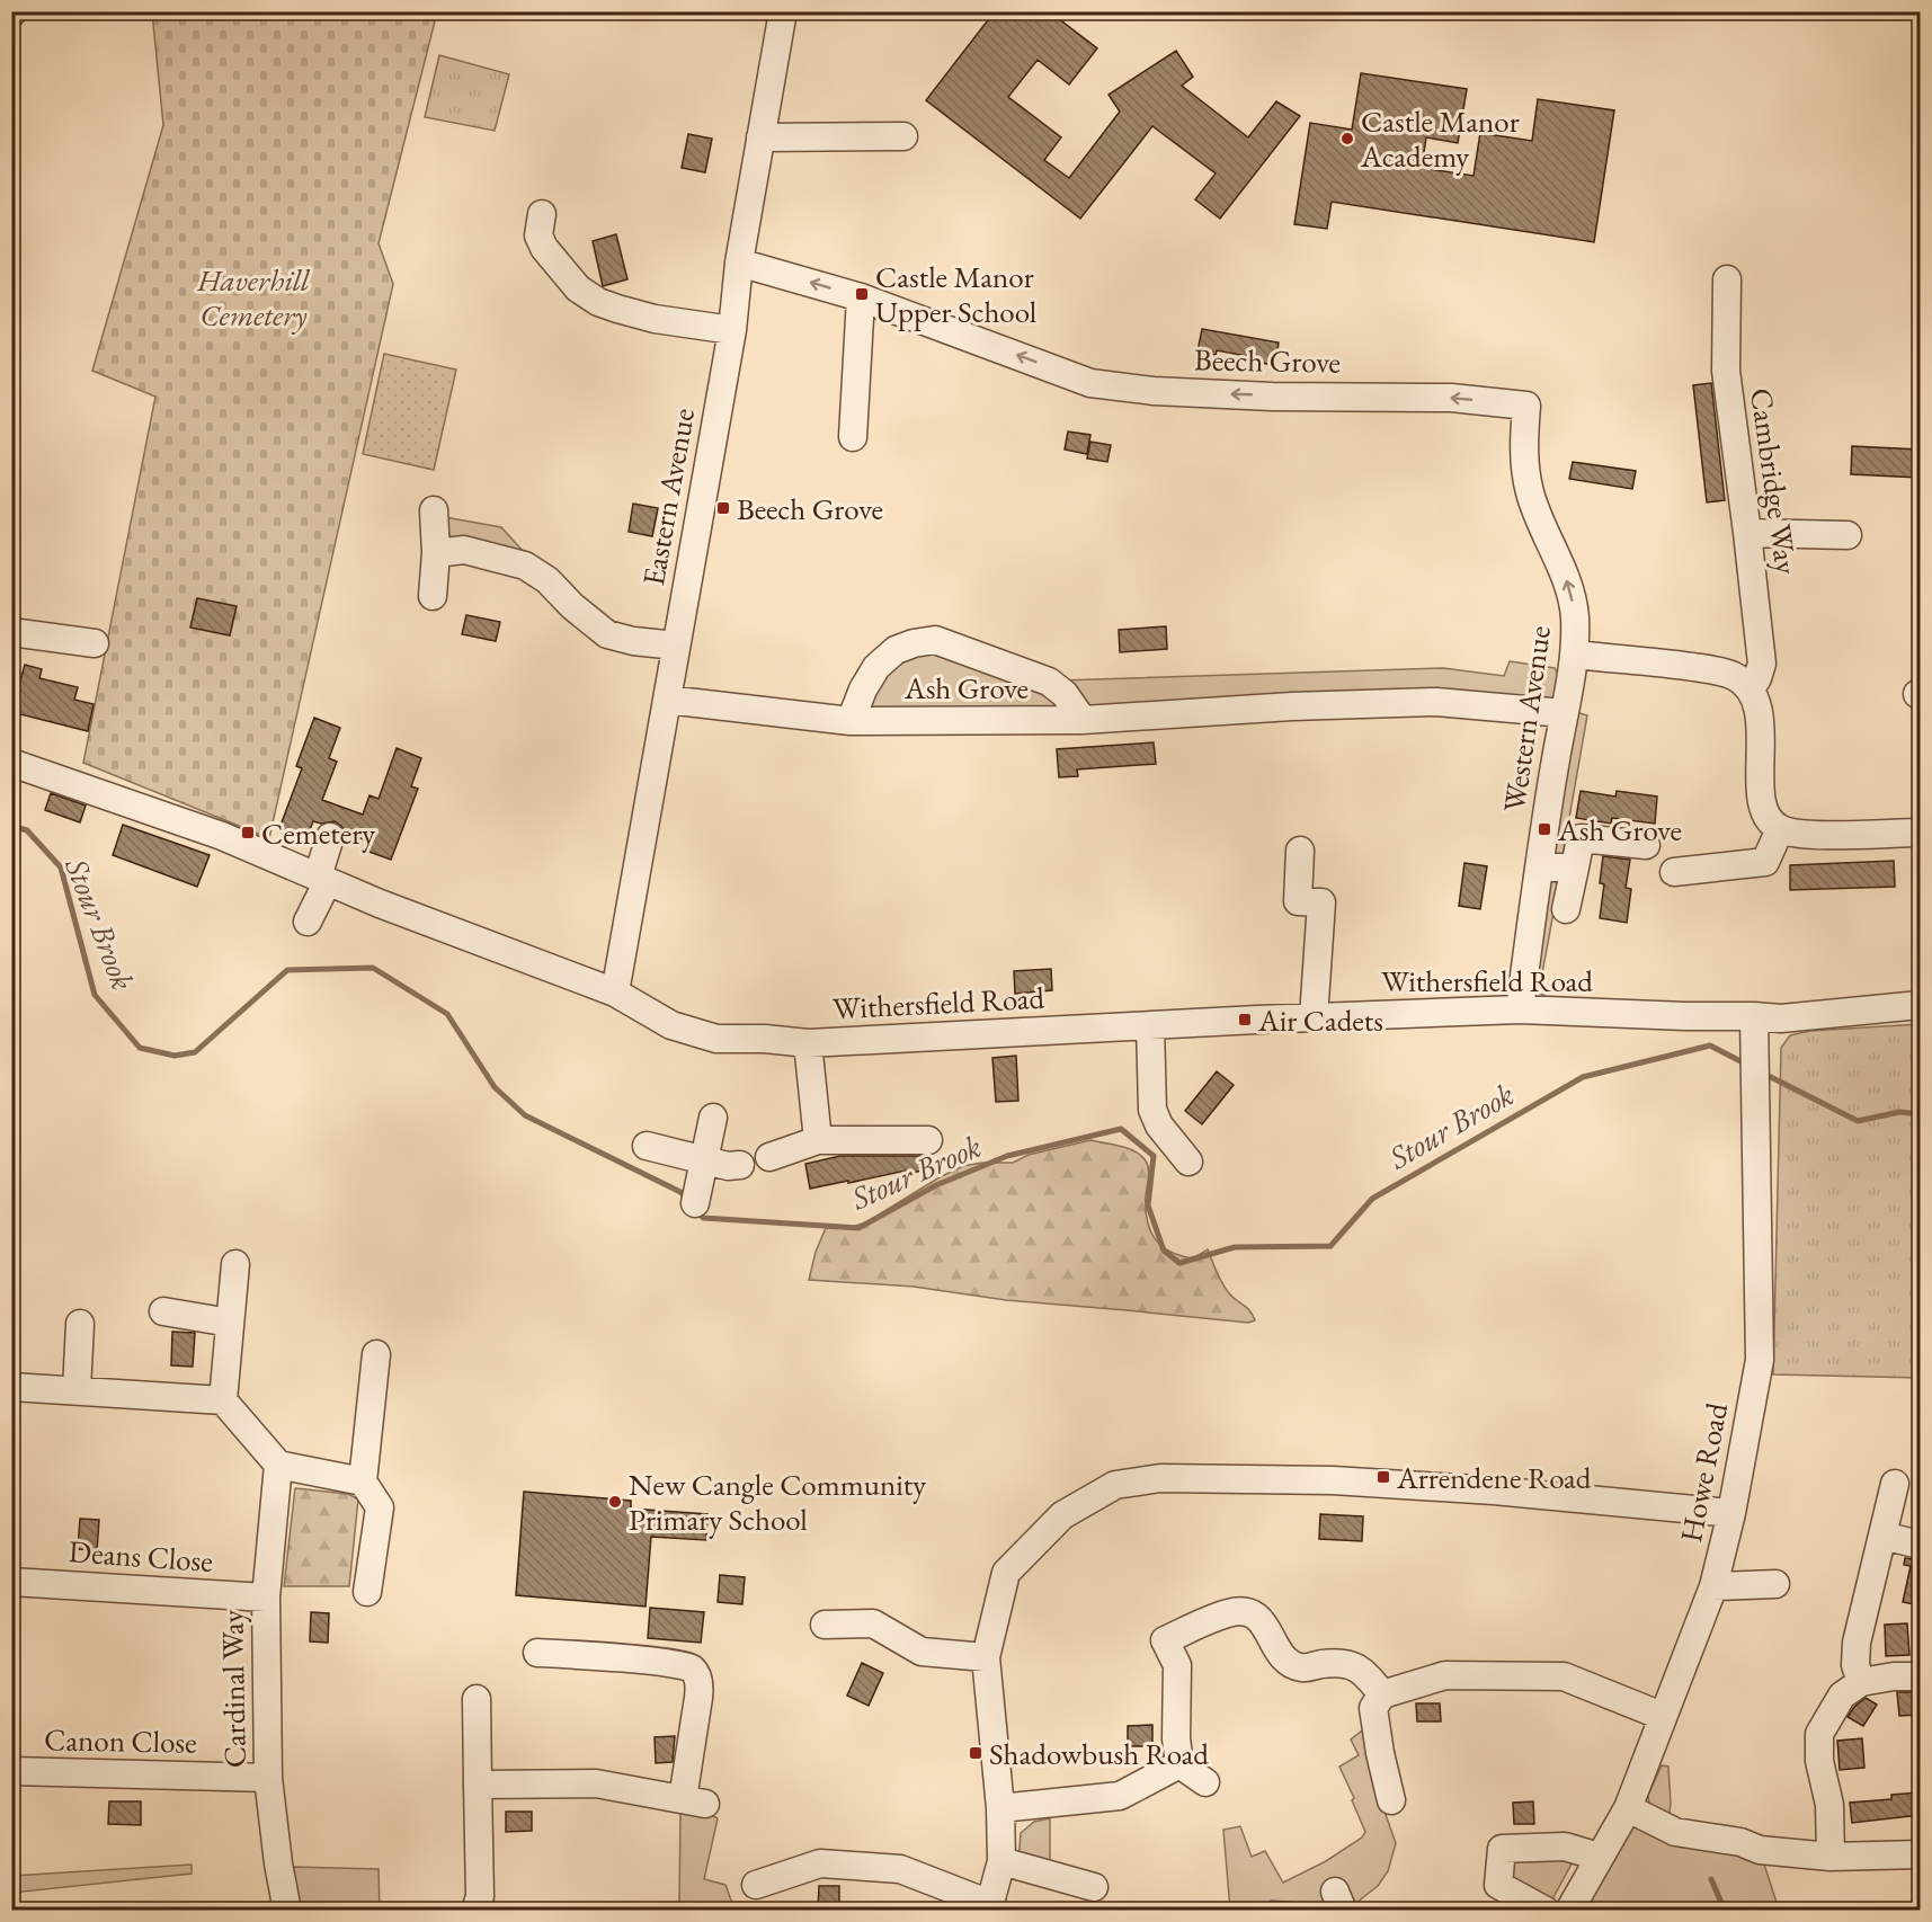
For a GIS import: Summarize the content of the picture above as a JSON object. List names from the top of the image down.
{
  "streets": {
    "street": [
      "Beech Grove",
      "Cambridge Way",
      "Eastern Avenue",
      "Ash Grove",
      "Western Avenue",
      "Withersfield Road",
      "Howe Road",
      "Deans Close",
      "Cardinal Way",
      "Canon Close"
    ]
  },
  "crossings": [
    ["Beech Grove", "Eastern Avenue"],
    ["Beech Grove", "Western Avenue"],
    ["Eastern Avenue", "Ash Grove"],
    ["Eastern Avenue", "Withersfield Road"],
    ["Ash Grove", "Western Avenue"],
    ["Western Avenue", "Withersfield Road"],
    ["Withersfield Road", "Howe Road"],
    ["Deans Close", "Cardinal Way"],
    ["Cardinal Way", "Canon Close"]
  ],
  "one_way": ["Beech Grove", "Western Avenue"],
  "water": ["Stour Brook"],
  "parks": ["Haverhill Cemetery"],
  "places": {
    "other": ["Castle Manor Academy", "New Cangle Community Primary School"],
    "transit": [
      "Castle Manor Upper School",
      "Beech Grove",
      "Ash Grove",
      "Cemetery",
      "Air Cadets",
      "Arrendene Road",
      "Shadowbush Road"
    ]
  }
}
